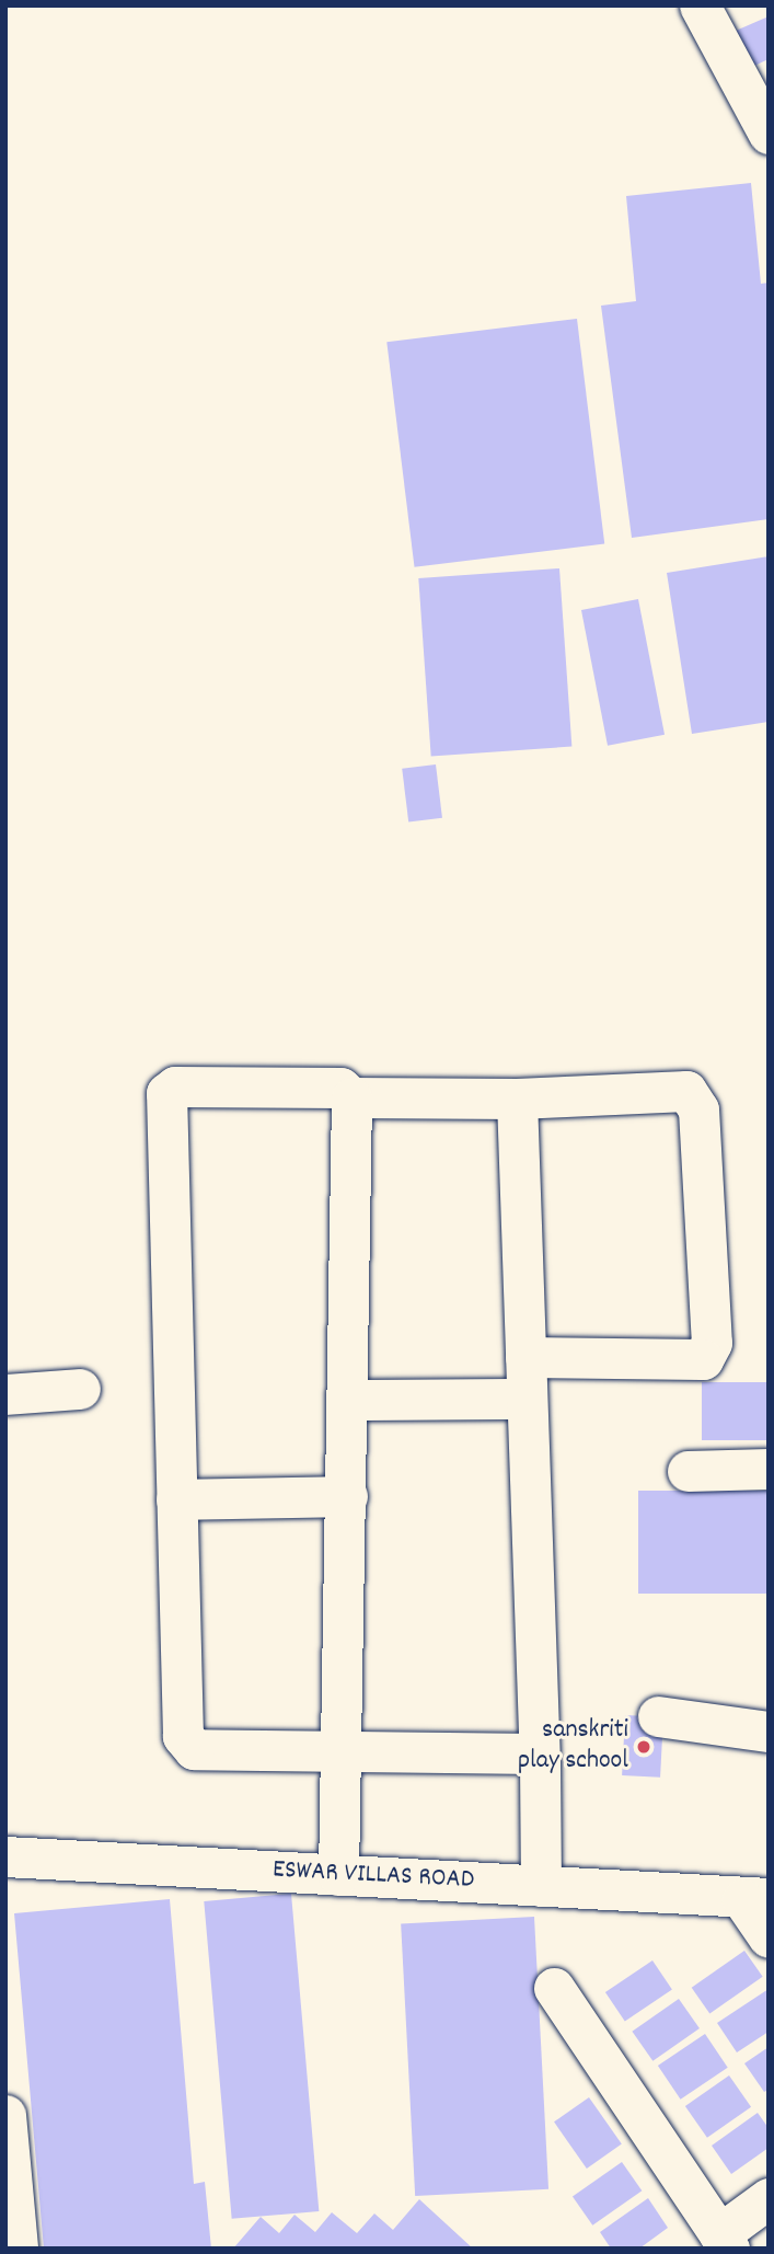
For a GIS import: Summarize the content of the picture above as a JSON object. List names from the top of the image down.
{
  "streets": {
    "street": ["ESWAR VILLAS ROAD"]
  },
  "places": ["sanskriti play school"]
}
